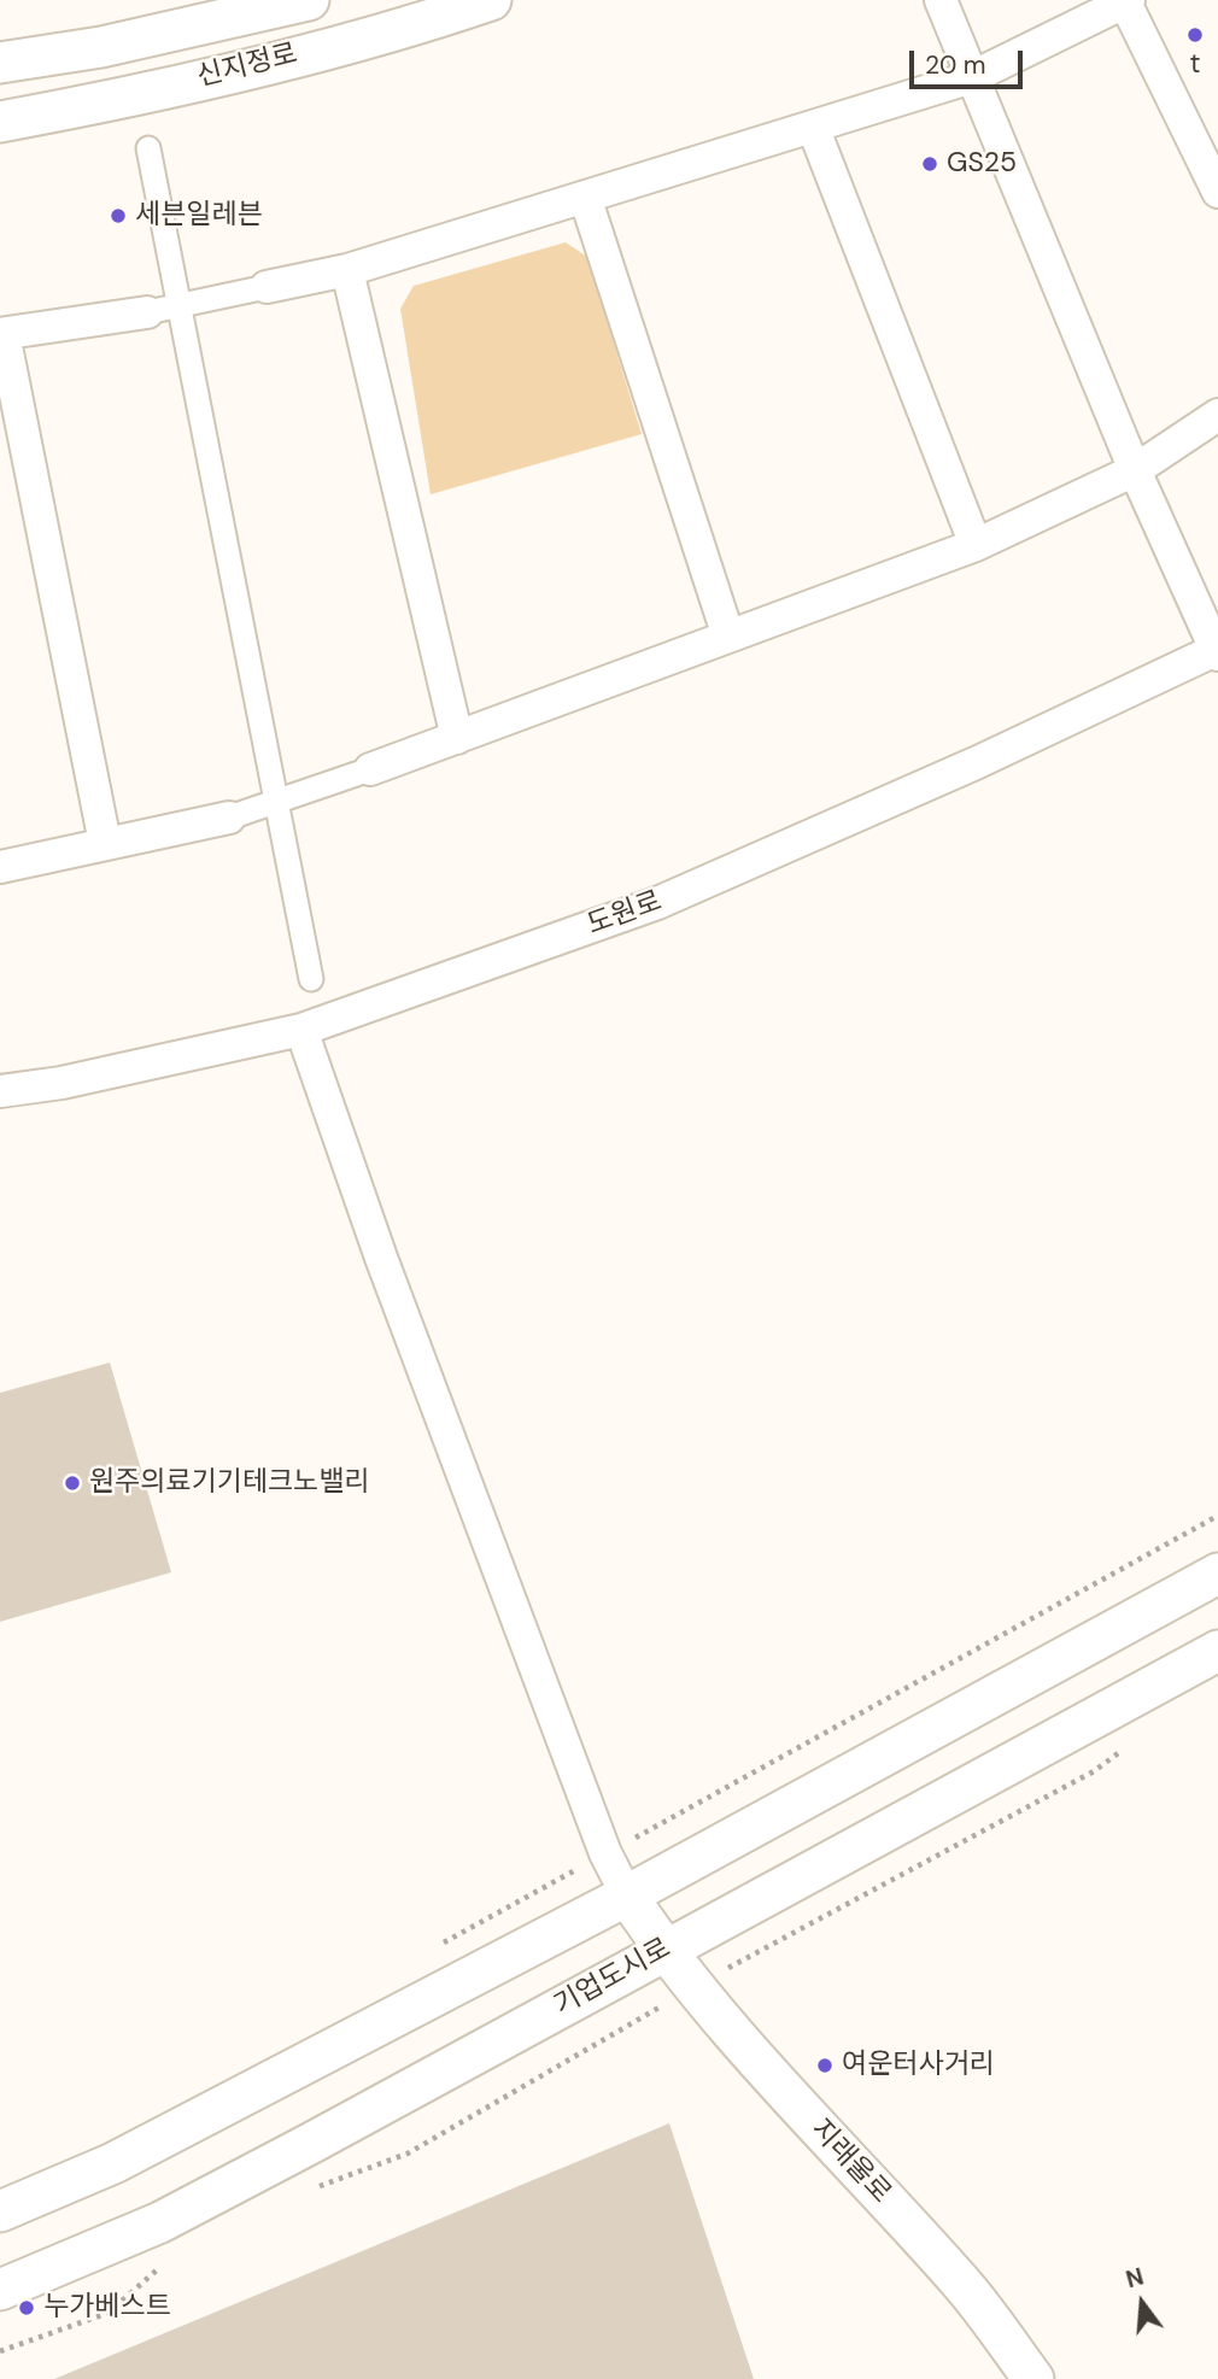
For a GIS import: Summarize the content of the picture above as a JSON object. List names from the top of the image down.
{
  "streets": {
    "street": [
      "신지정로",
      "도원로",
      "기업도시로",
      "지래울로"
    ]
  },
  "crossings": [
    ["기업도시로", "지래울로"]
  ],
  "places": [
    "t",
    "GS25",
    "세븐일레븐",
    "원주의료기기테크노밸리",
    "여운터사거리",
    "누가베스트"
  ],
  "scale_bar": "20 m",
  "north": "top"
}
